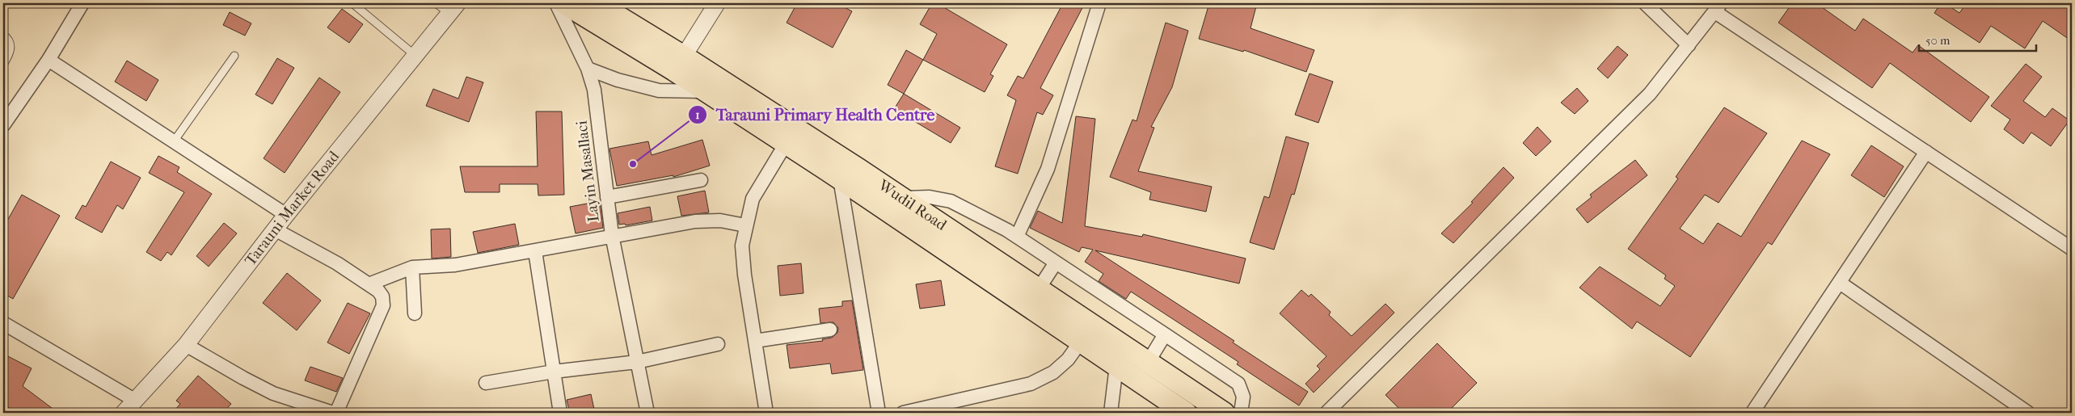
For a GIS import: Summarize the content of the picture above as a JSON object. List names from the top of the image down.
{
  "streets": {
    "main road": ["Wudil Road"],
    "street": ["Layin Masallaci", "Tarauni Market Road"]
  },
  "places": ["Tarauni Primary Health Centre"],
  "scale_bar": "50 m"
}
